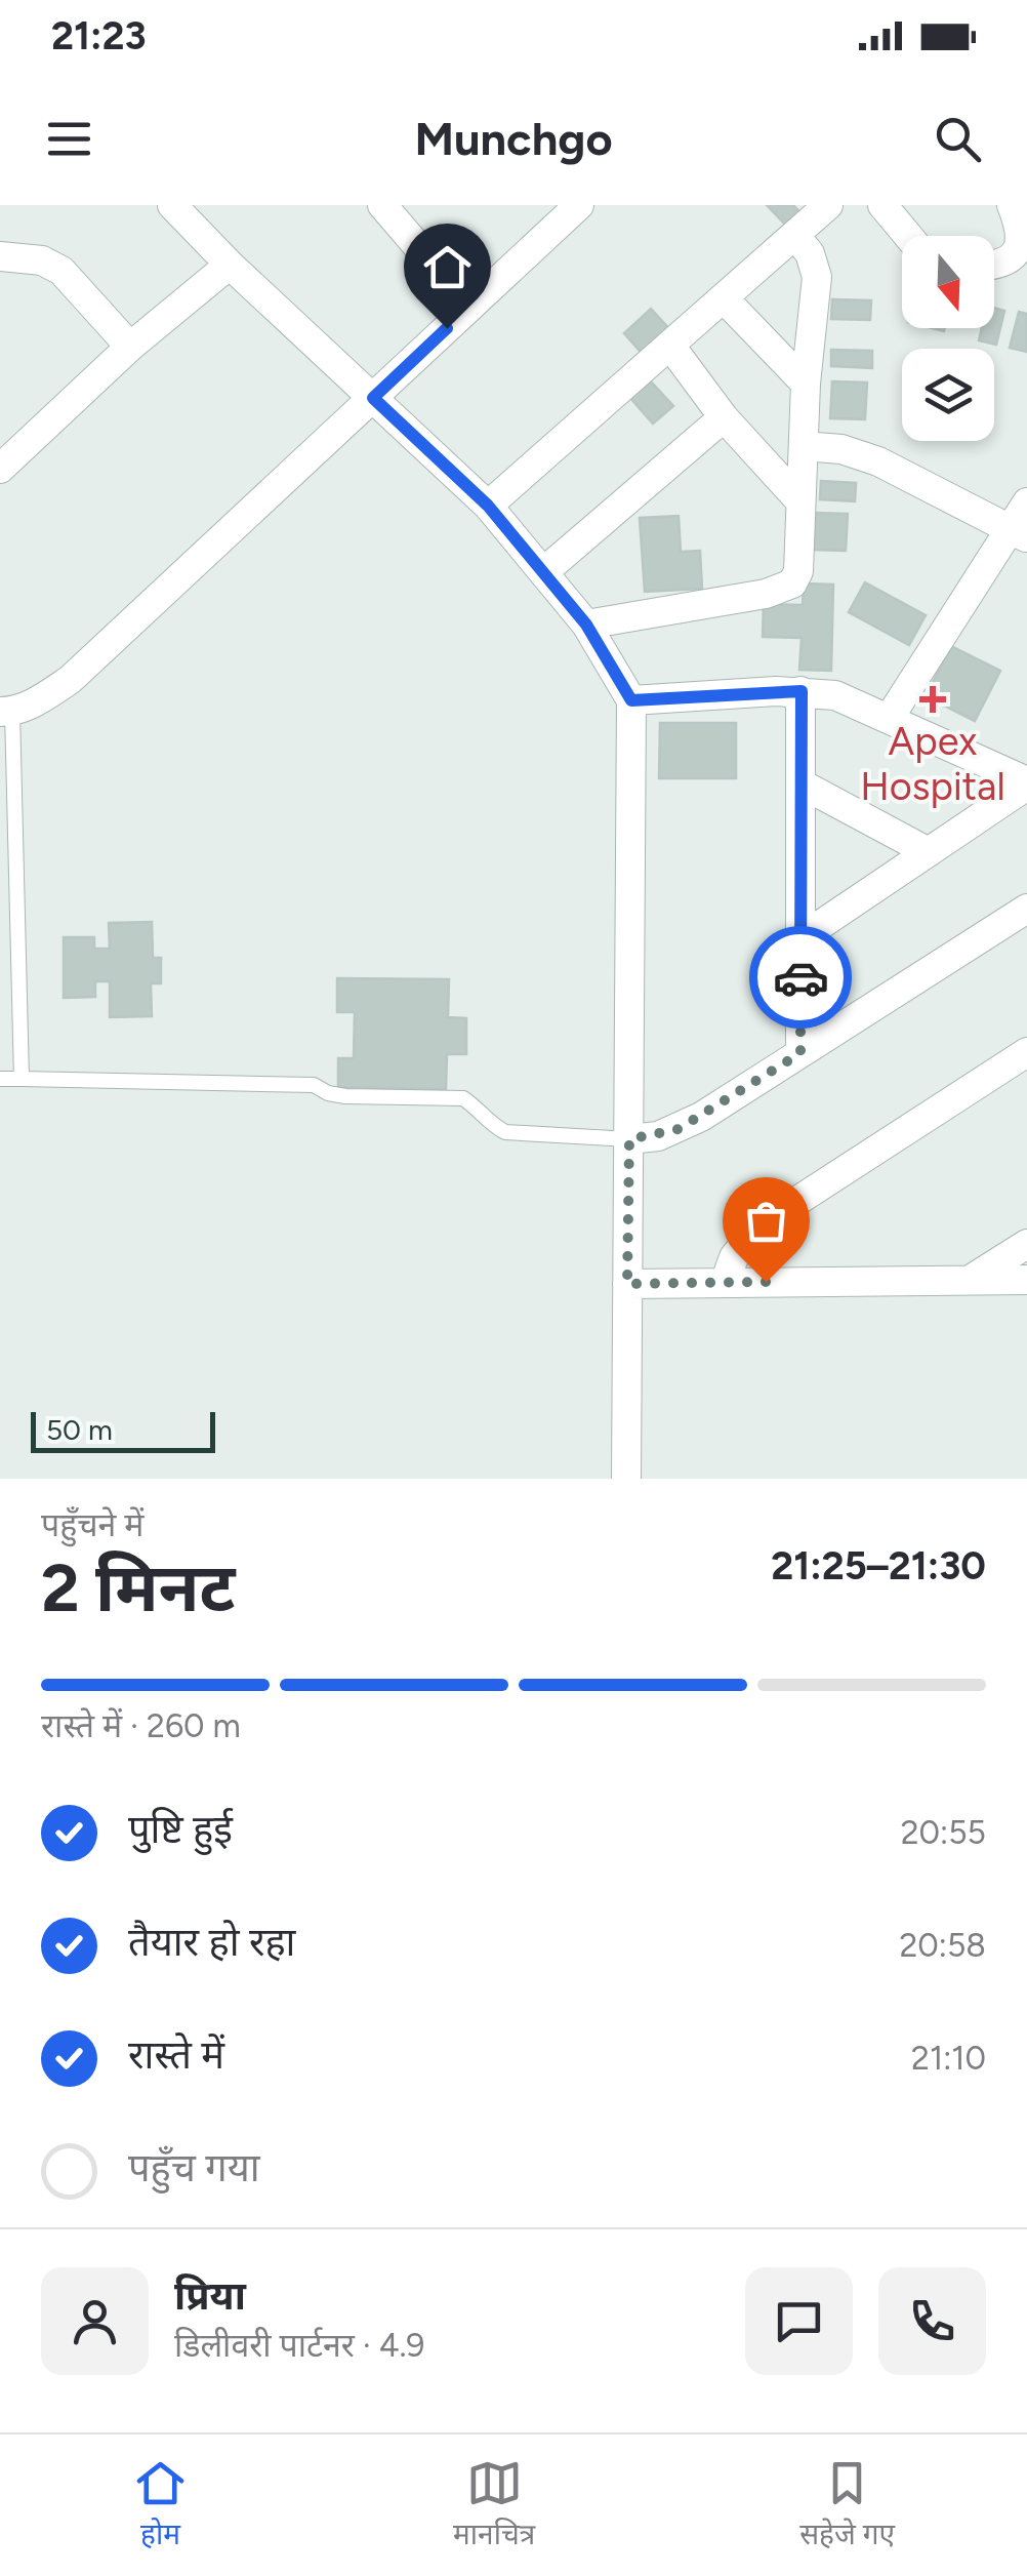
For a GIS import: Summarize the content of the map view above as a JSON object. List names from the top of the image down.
{
  "places": {
    "health": ["Apex Hospital"]
  },
  "scale_bar": "50 m",
  "north": "bottom",
  "page": {
    "status": "21:23",
    "header": "Munchgo",
    "scale": "50 m",
    "heading": ["2 मिनट", "पहुँचने में", "21:25–21:30"],
    "panel": ["प्रिया", "डिलीवरी पार्टनर · 4.9"],
    "bar": "रास्ते में · 260 m",
    "list": [
      ["पुष्टि हुई", "20:55"],
      ["तैयार हो रहा", "20:58"],
      ["रास्ते में", "21:10"],
      "पहुँच गया"
    ],
    "tabs": ["होम", "मानचित्र", "सहेजे गए"]
  }
}
